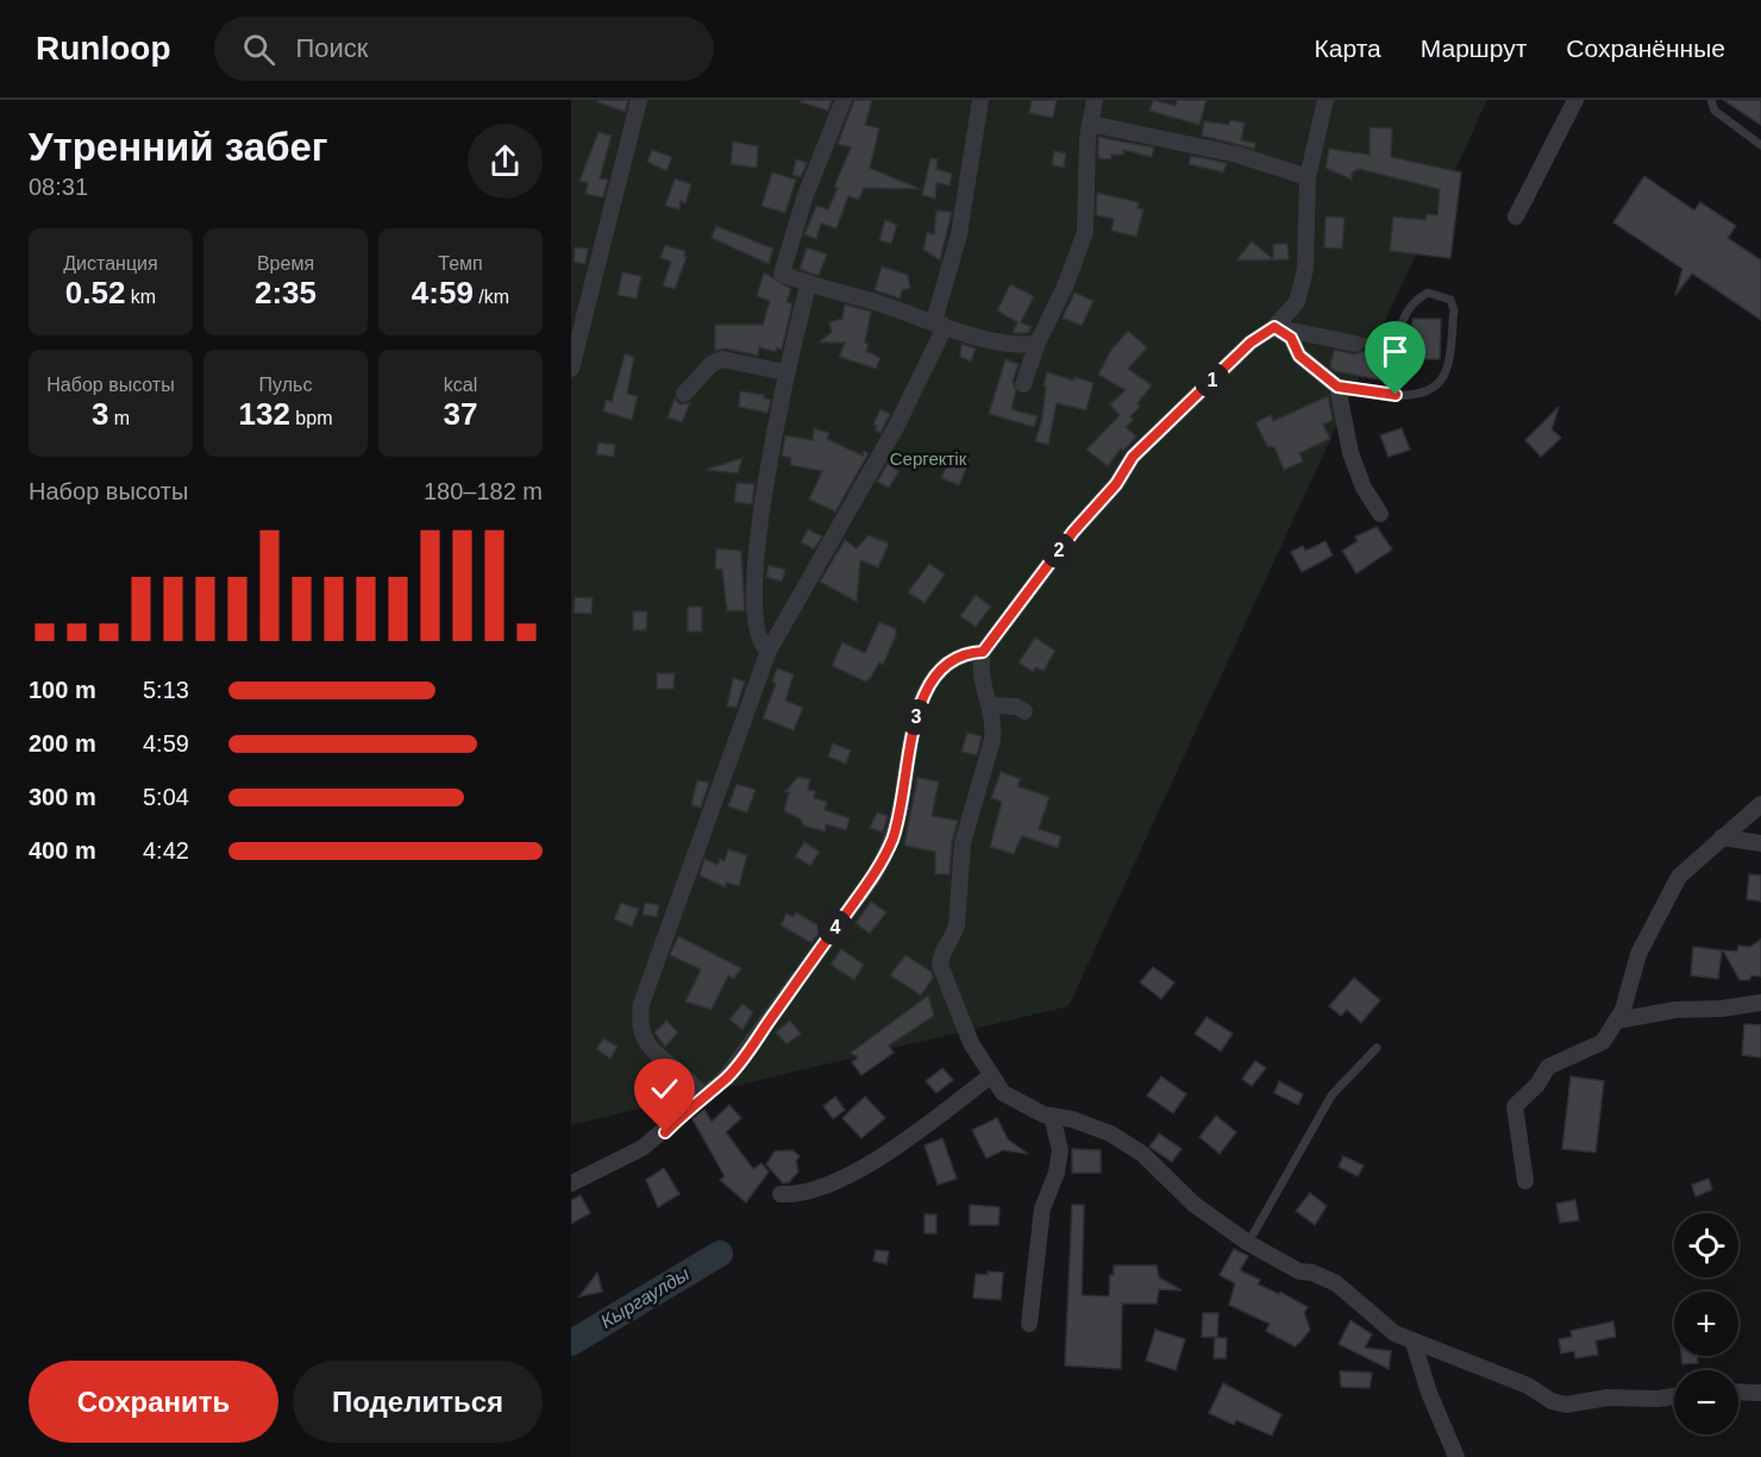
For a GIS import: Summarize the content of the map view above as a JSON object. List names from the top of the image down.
{
  "water": ["Кыргаулды"],
  "parks": ["Сергектік"],
  "page": {
    "header": "Runloop",
    "search": "Поиск",
    "nav": ["Карта", "Маршрут", "Сохранённые"],
    "heading": ["Утренний забег", "08:31"],
    "stats": [
      ["Дистанция", "0.52 km"],
      ["Время", "2:35"],
      ["Темп", "4:59 /km"],
      ["Набор высоты", "3 m"],
      ["Пульс", "132 bpm"],
      ["kcal", "37"]
    ],
    "pins": [
      "1",
      "2",
      "3",
      "4"
    ],
    "chart": ["Набор высоты", "180–182 m"],
    "list": [
      {
        "name": "100 m",
        "note": "5:13"
      },
      {
        "name": "200 m",
        "note": "4:59"
      },
      {
        "name": "300 m",
        "note": "5:04"
      },
      {
        "name": "400 m",
        "note": "4:42"
      }
    ],
    "map_buttons": ["+", "−"],
    "buttons": ["Сохранить", "Поделиться"]
  }
}
